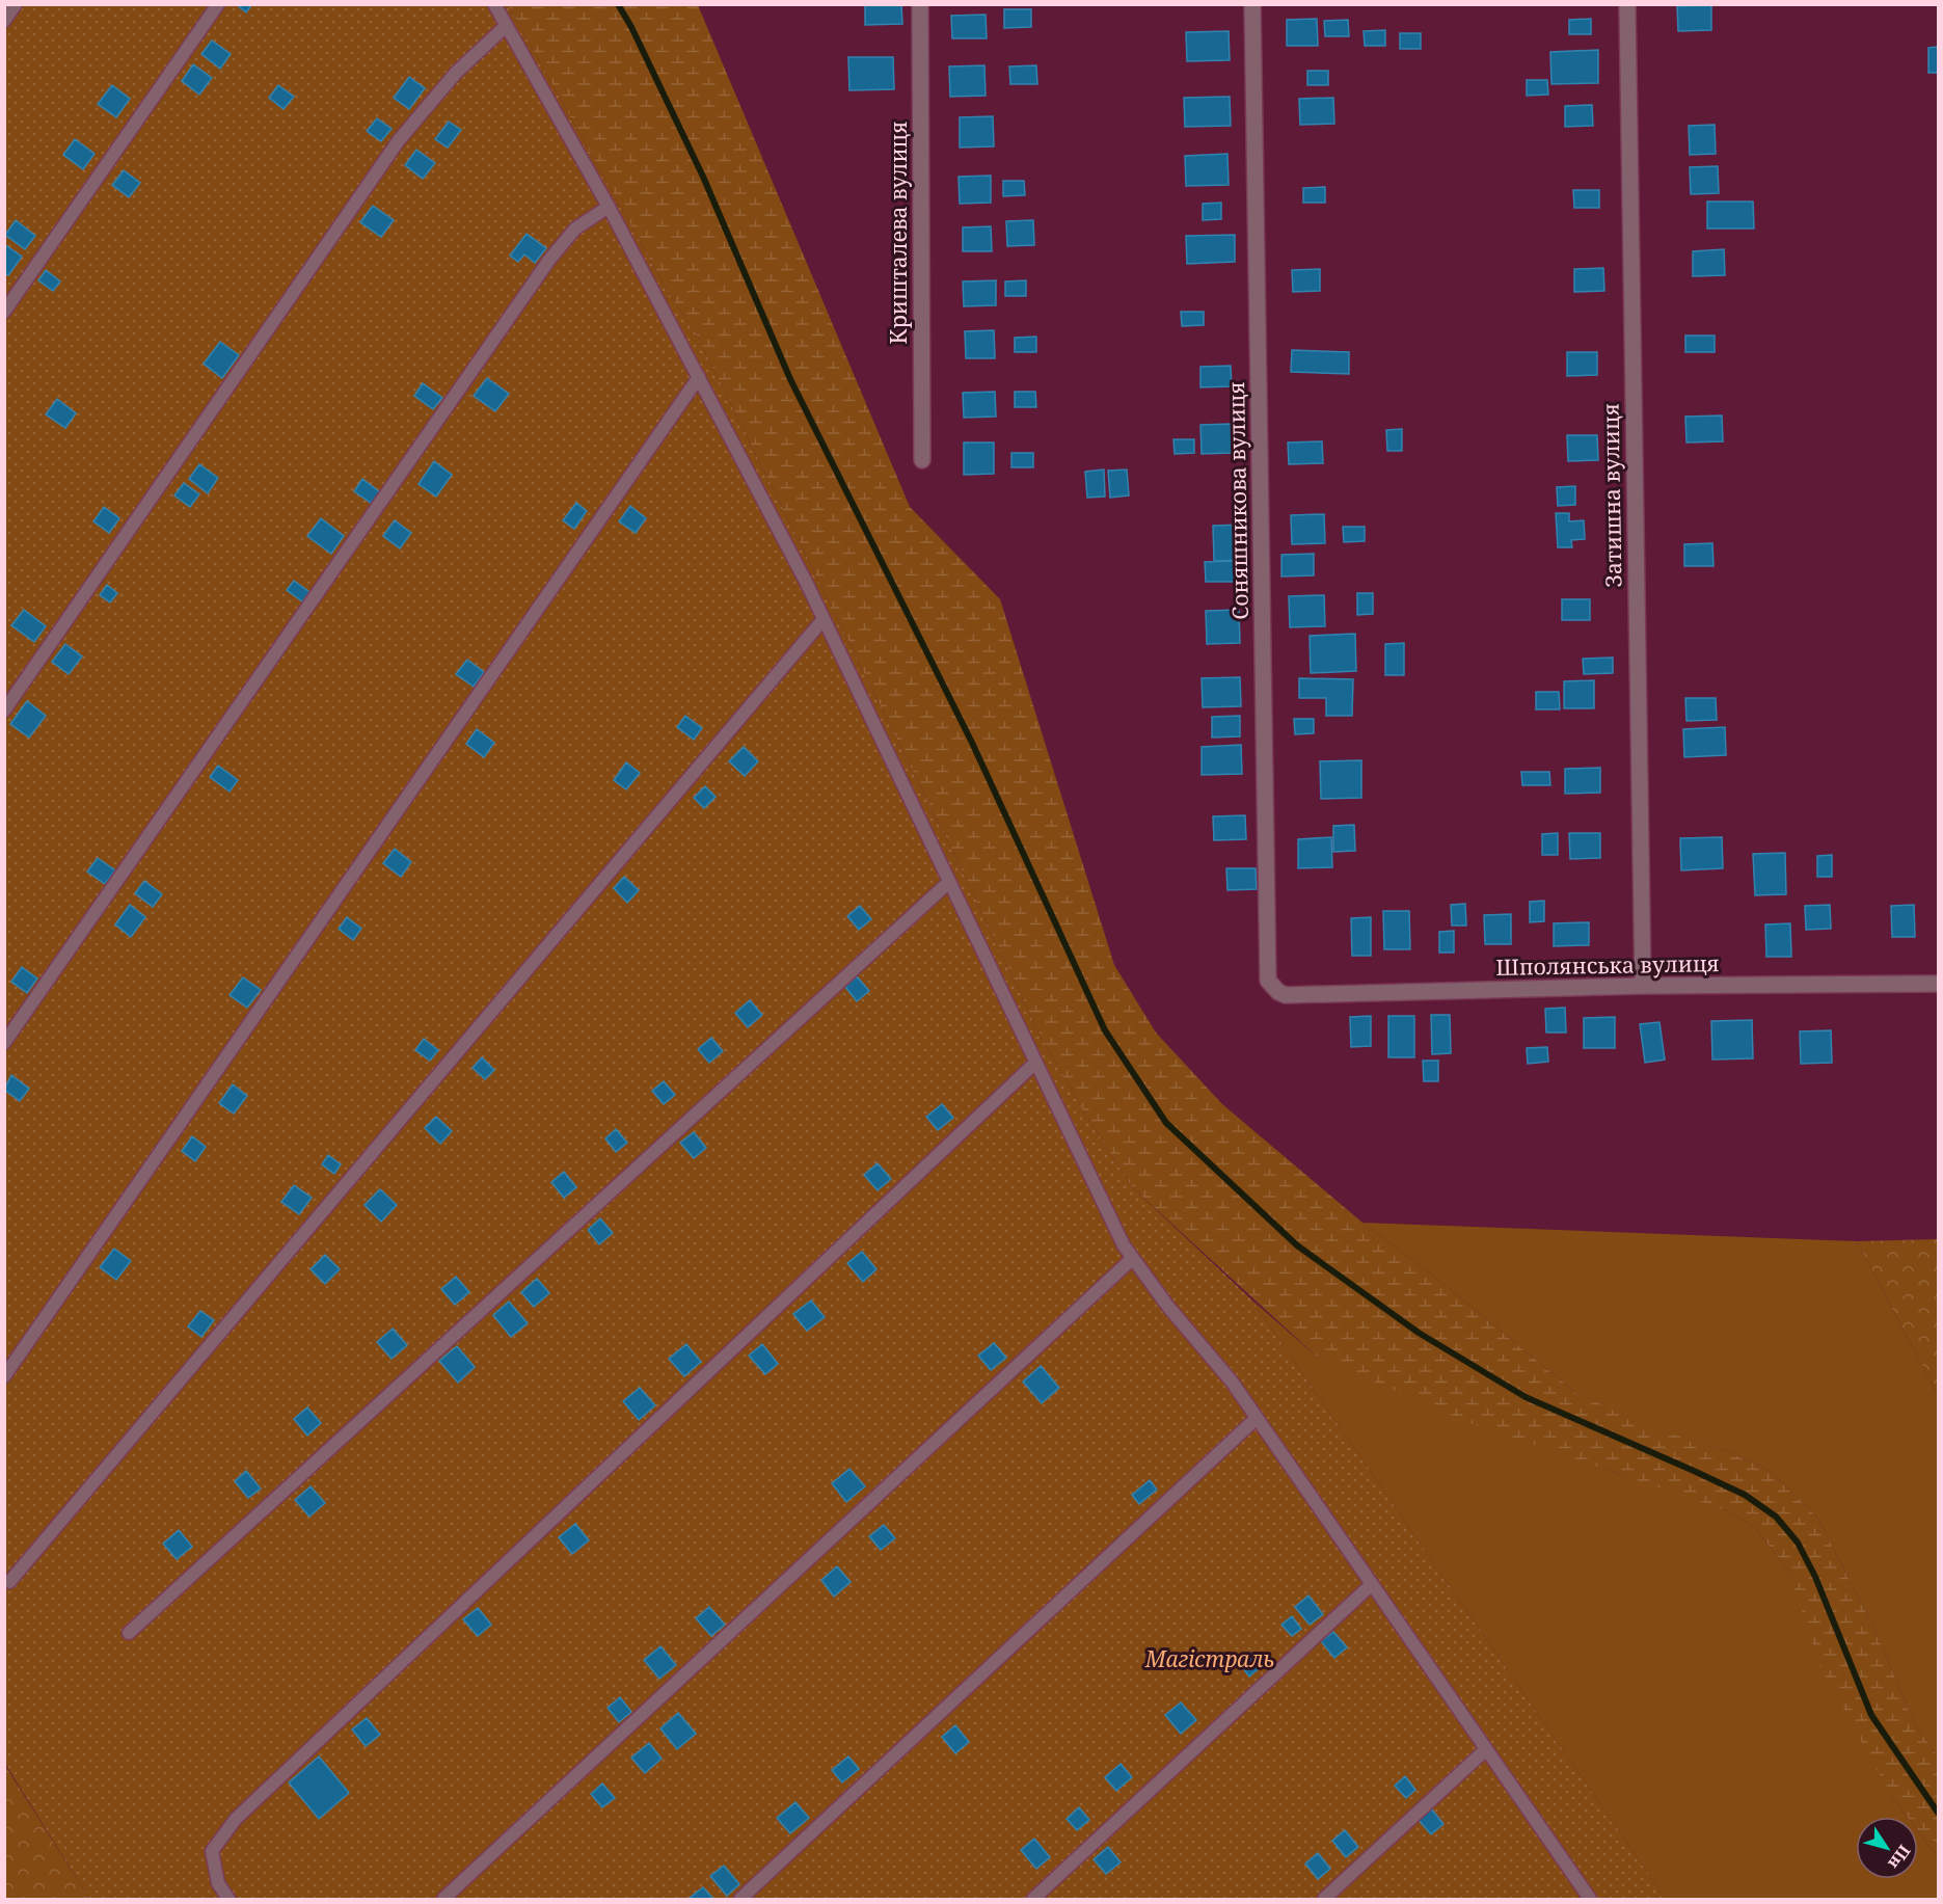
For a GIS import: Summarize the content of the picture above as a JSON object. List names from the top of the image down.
{
  "streets": {
    "street": [
      "Кришталева вулиця",
      "Затишна вулиця",
      "Соняшникова вулиця",
      "Шполянська вулиця"
    ]
  },
  "crossings": [
    ["Затишна вулиця", "Шполянська вулиця"],
    ["Соняшникова вулиця", "Шполянська вулиця"]
  ],
  "parks": ["Магістраль"],
  "north": "bottom right"
}
